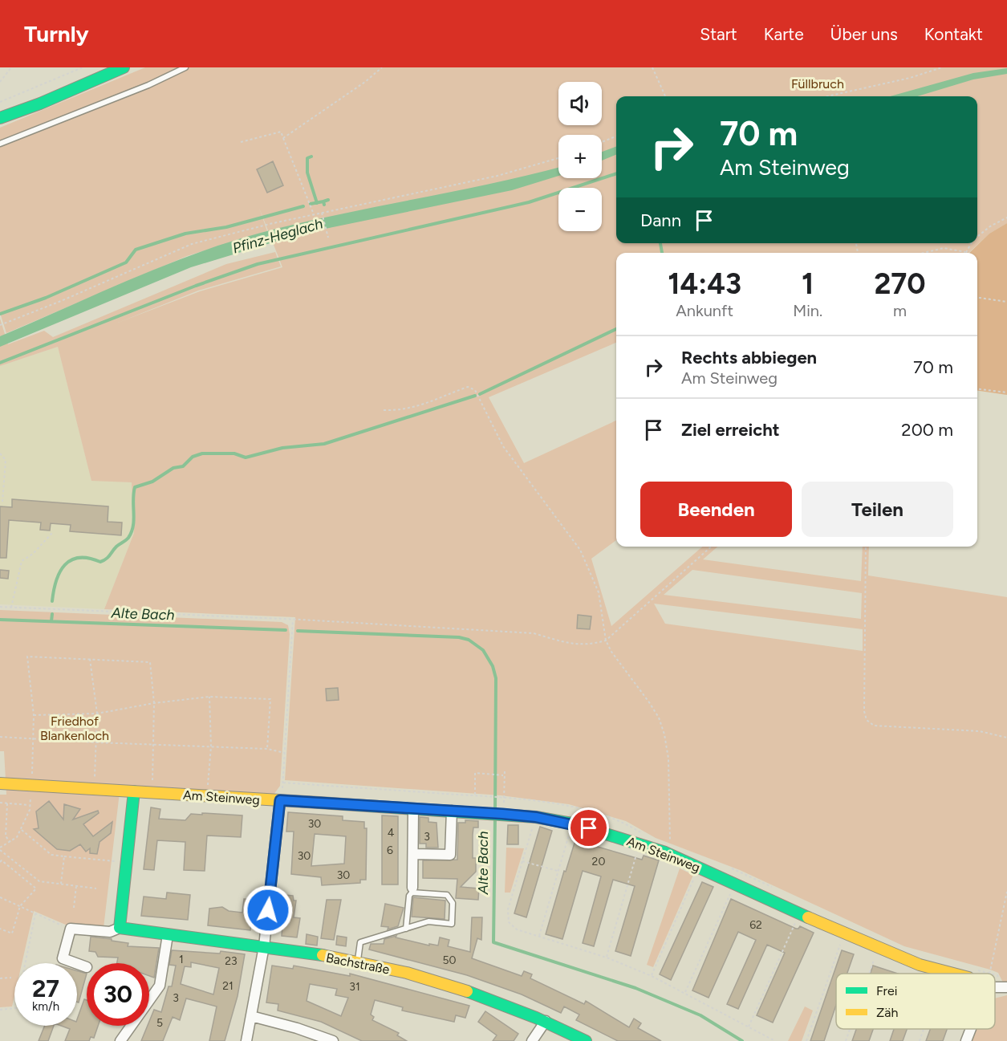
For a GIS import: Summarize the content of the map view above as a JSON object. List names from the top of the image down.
{
  "streets": {
    "street": ["Am Steinweg", "Bachstraße"]
  },
  "water": ["Pfinz-Heglach", "Alte Bach"],
  "parks": ["Füllbruch", "Friedhof Blankenloch"],
  "house_numbers": [
    "30",
    "4",
    "3",
    "6",
    "30",
    "20",
    "30",
    "62",
    "1",
    "50",
    "23",
    "21",
    "31",
    "3",
    "5"
  ],
  "legend": ["Frei", "Zäh"],
  "page": {
    "header": "Turnly",
    "nav": [
      "Start",
      "Karte",
      "Über uns",
      "Kontakt"
    ],
    "map_buttons": ["+", "−"],
    "turn": ["70 m", "Am Steinweg"],
    "then": "Dann",
    "eta": [
      "14:43",
      "Ankunft",
      "1",
      "Min.",
      "270",
      "m"
    ],
    "list": [
      {
        "name": "Rechts abbiegen",
        "note": "Am Steinweg",
        "value": "70 m"
      },
      {
        "name": "Ziel erreicht",
        "value": "200 m"
      }
    ],
    "buttons": ["Beenden", "Teilen"],
    "speed": "27 km/h",
    "limit": "30"
  }
}
